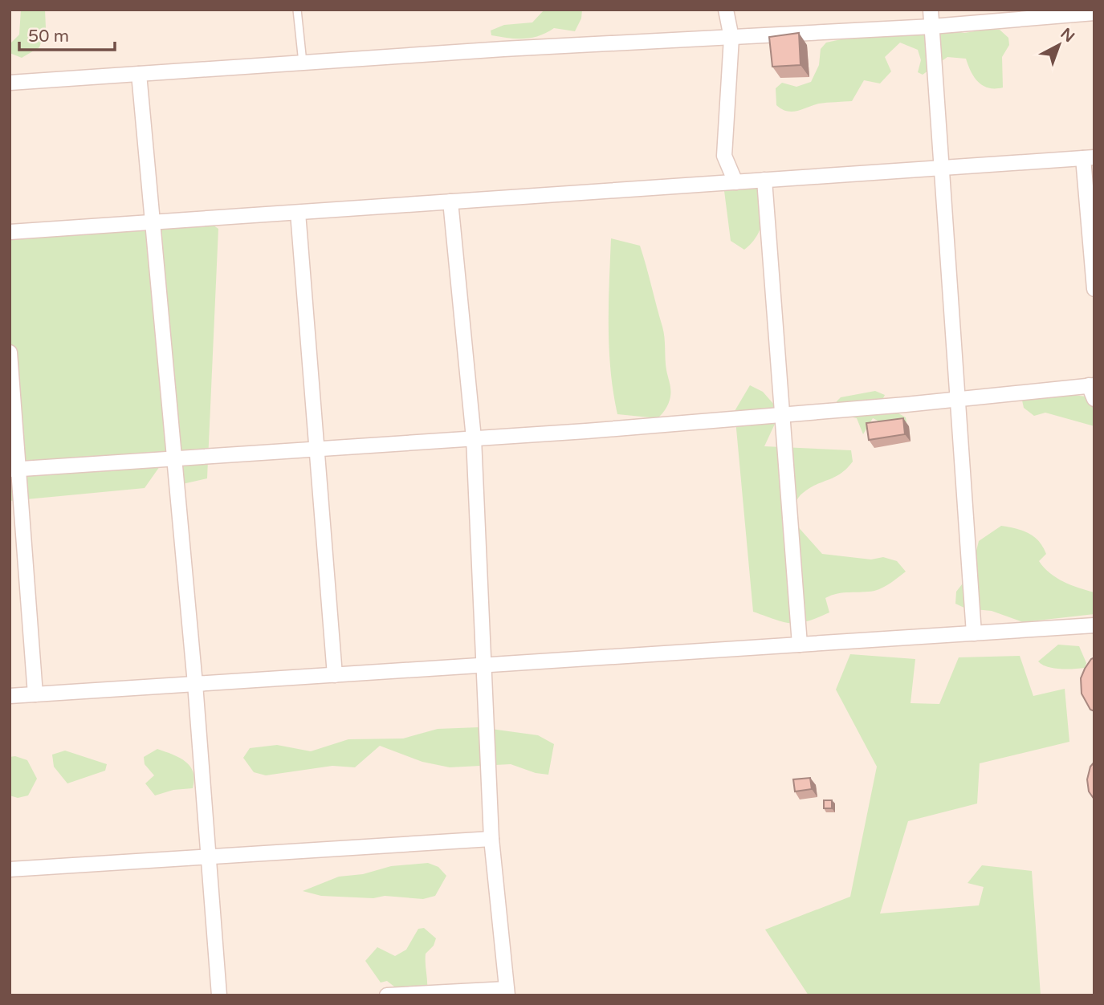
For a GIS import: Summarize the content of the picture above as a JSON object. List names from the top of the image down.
{
  "scale_bar": "50 m",
  "north": "top right"
}
